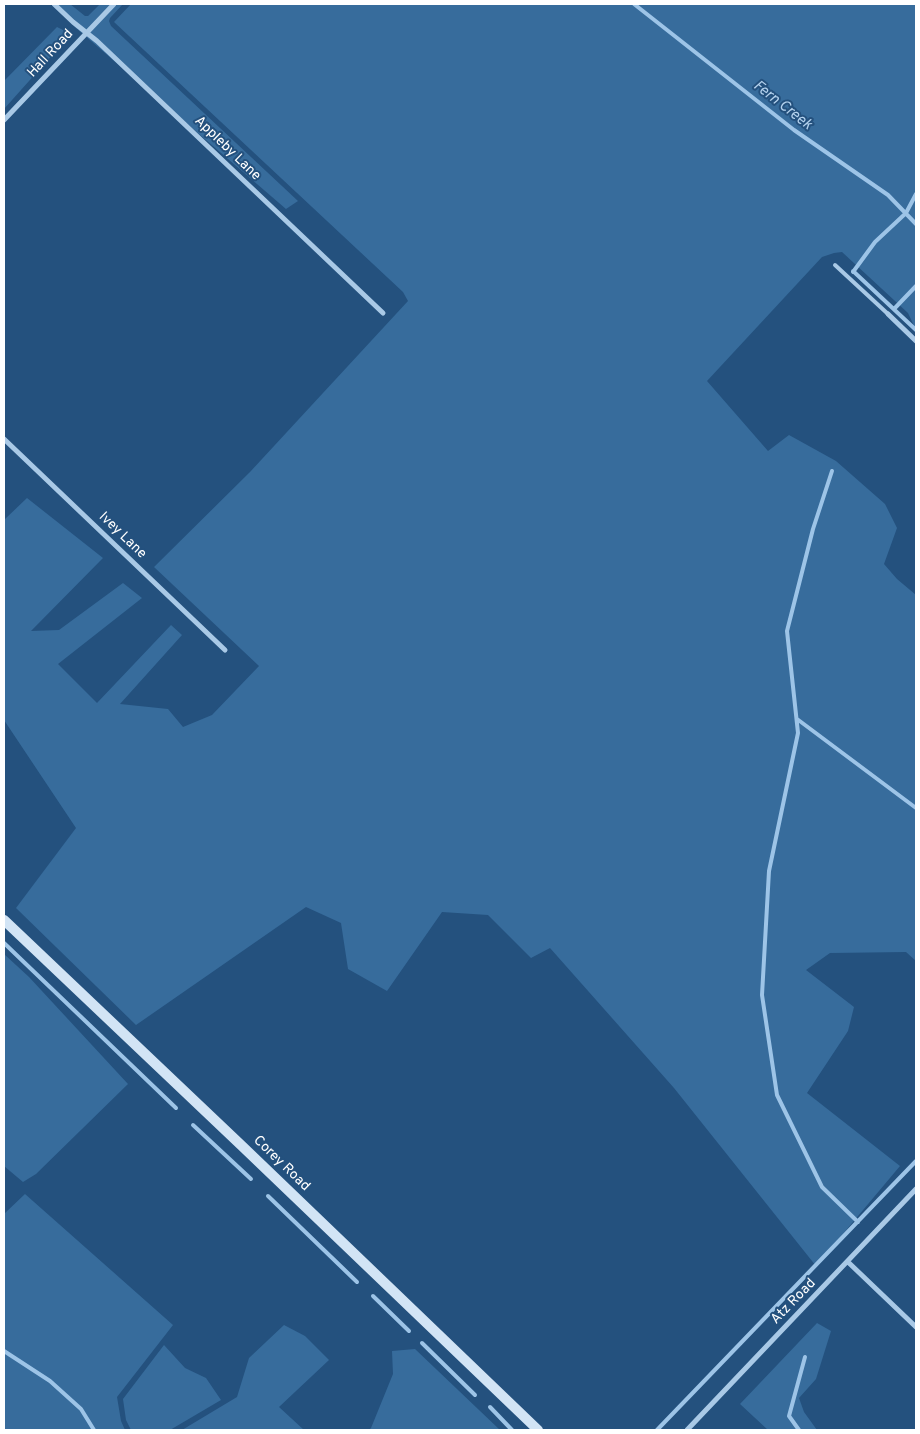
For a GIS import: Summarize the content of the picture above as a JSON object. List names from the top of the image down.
{
  "streets": {
    "street": [
      "Hall Road",
      "Appleby Lane",
      "Ivey Lane",
      "Corey Road",
      "Atz Road"
    ]
  },
  "crossings": [
    ["Hall Road", "Appleby Lane"]
  ],
  "water": ["Fern Creek"]
}
